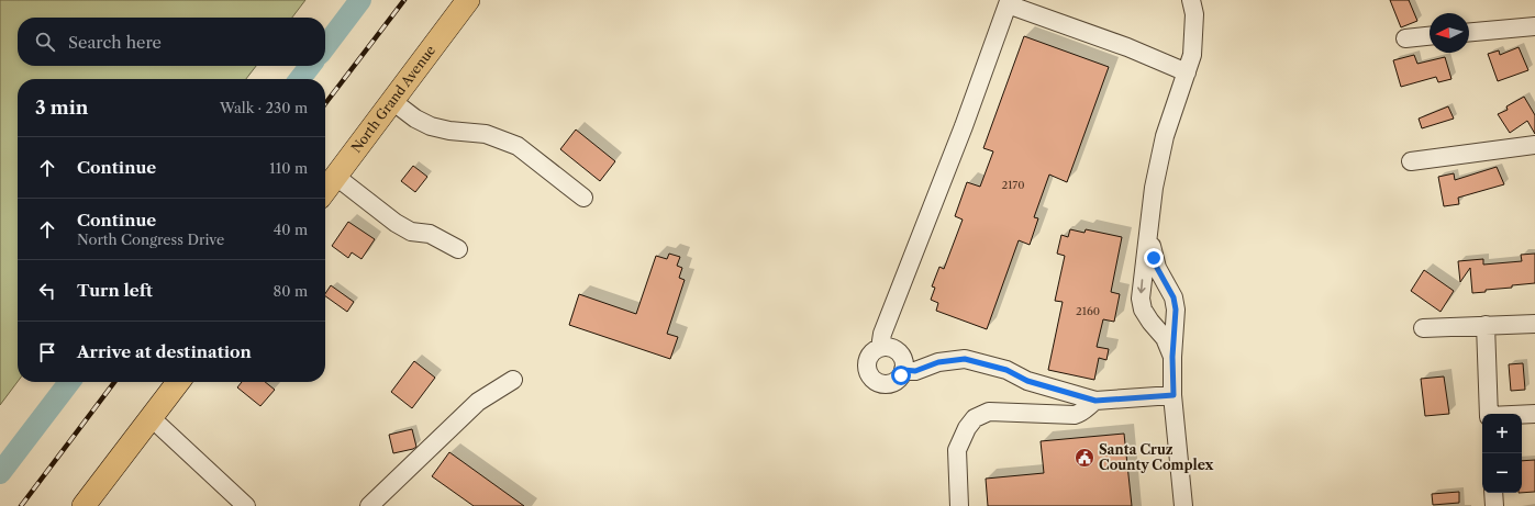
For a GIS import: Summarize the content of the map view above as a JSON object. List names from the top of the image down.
{
  "streets": {
    "main road": ["North Grand Avenue"]
  },
  "places": {
    "public building": ["Santa Cruz County Complex"]
  },
  "house_numbers": ["2170", "2160"],
  "north": "left",
  "page": {
    "search": "Search here",
    "heading": ["3 min", "Walk · 230 m"],
    "list": [
      ["Continue", "110 m"],
      ["Continue", "North Congress Drive", "40 m"],
      ["Turn left", "80 m"],
      "Arrive at destination"
    ],
    "map_buttons": ["+", "−"]
  }
}
